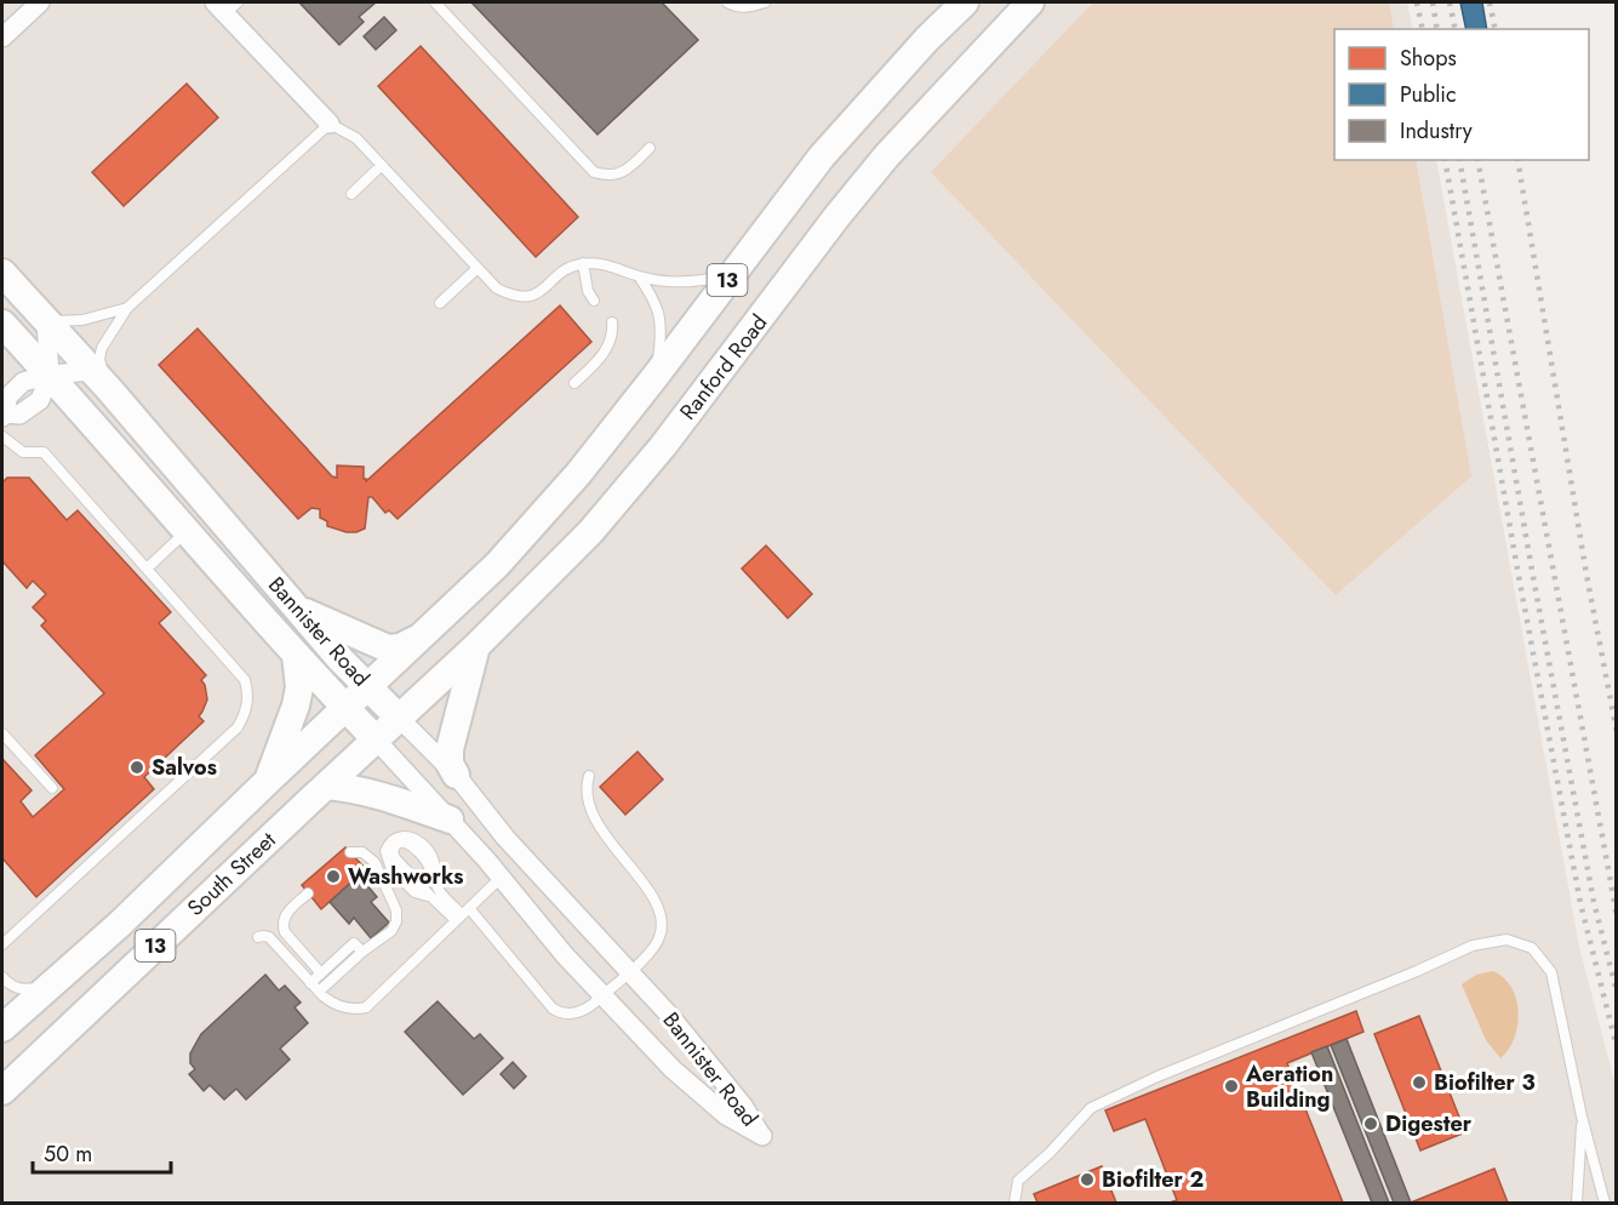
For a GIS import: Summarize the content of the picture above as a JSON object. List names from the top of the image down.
{
  "streets": {
    "main road": [
      "13",
      "Ranford Road",
      "Bannister Road",
      "South Street"
    ]
  },
  "crossings": [
    ["13", "Bannister Road"],
    ["13", "South Street"],
    ["Ranford Road", "Bannister Road"],
    ["Ranford Road", "South Street"],
    ["Bannister Road", "South Street"]
  ],
  "places": [
    "Salvos",
    "Washworks",
    "Biofilter 3",
    "Aeration Building",
    "Digester",
    "Biofilter 2"
  ],
  "legend": ["Shops", "Public", "Industry"],
  "scale_bar": "50 m"
}
